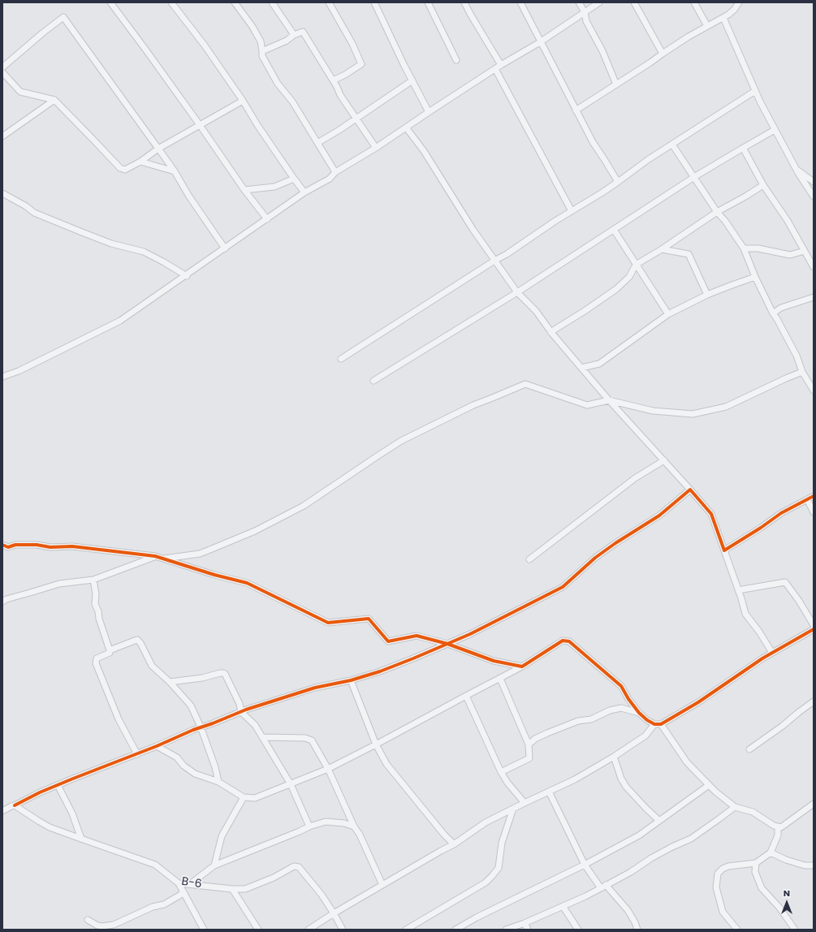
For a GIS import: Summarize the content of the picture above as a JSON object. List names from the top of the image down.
{
  "streets": {
    "street": ["B-6"]
  },
  "north": "top"
}
